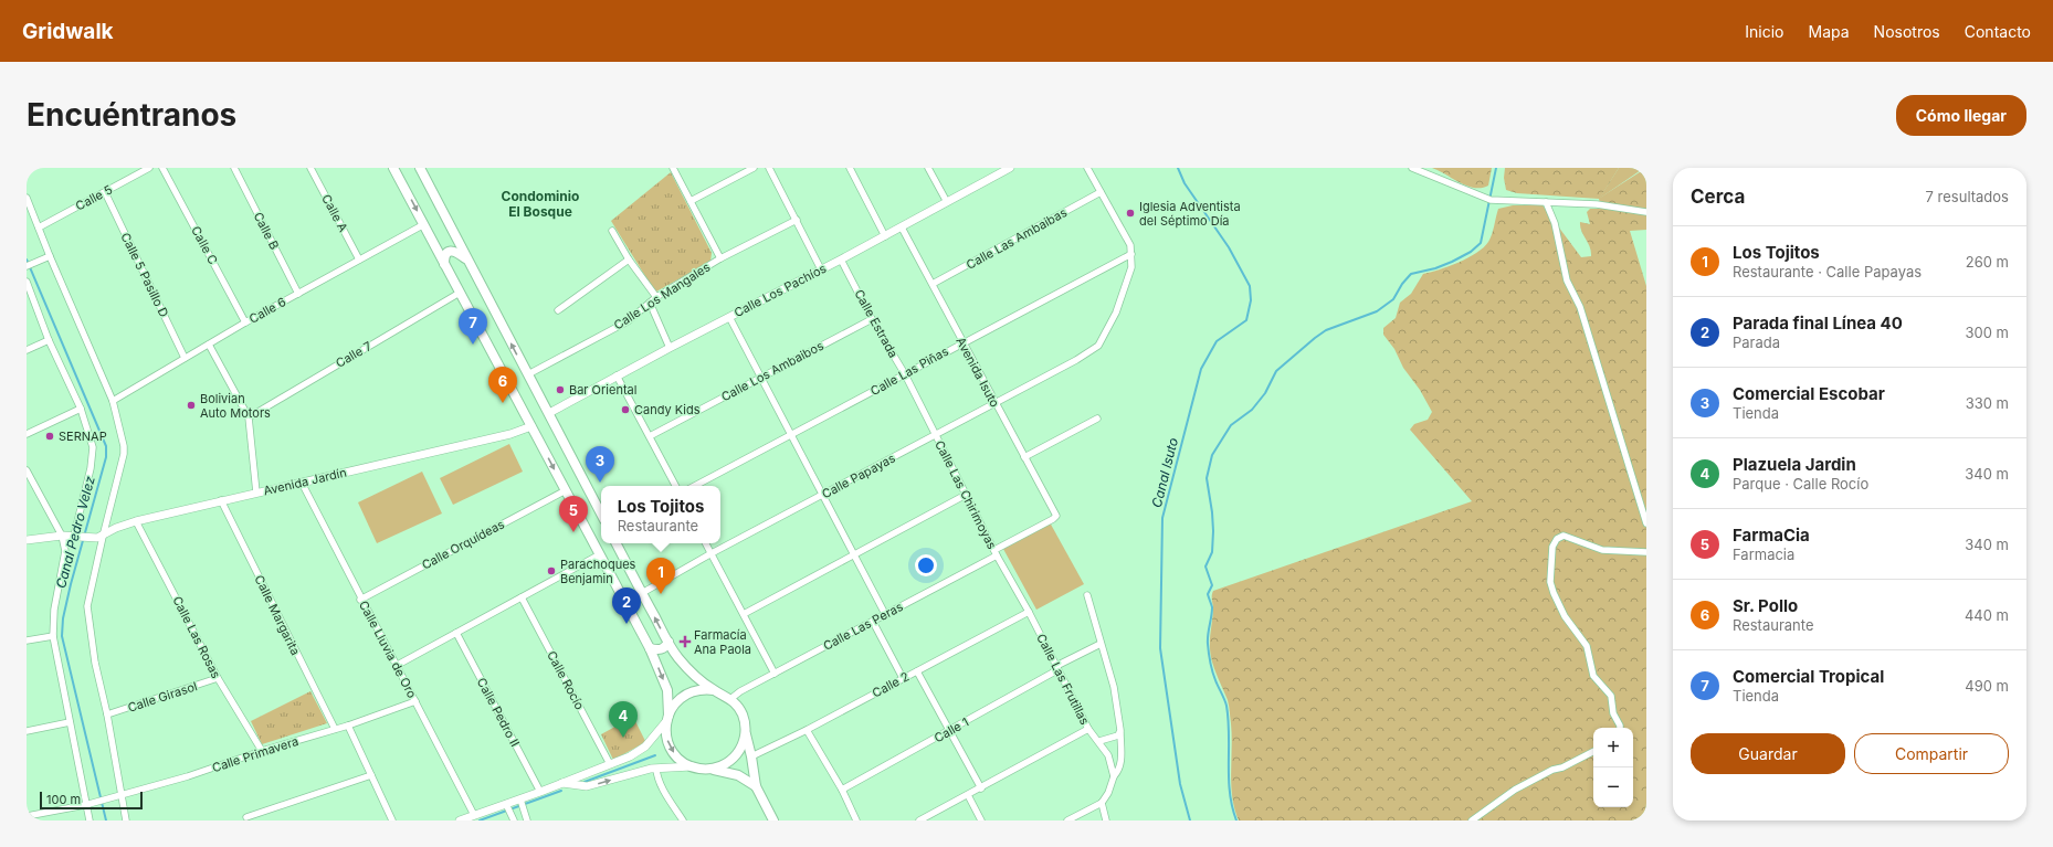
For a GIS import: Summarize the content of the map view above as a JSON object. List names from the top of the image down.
{
  "streets": {
    "street": [
      "Calle 5",
      "Calle A",
      "Calle B",
      "Calle Las Ambaibas",
      "Calle C",
      "Calle 5 Pasillo D",
      "Calle Los Pachíos",
      "Calle Los Mangales",
      "Calle 6",
      "Calle Estrada",
      "Calle 7",
      "Calle Los Ambaibos",
      "Calle Las Piñas",
      "Avenida Isuto",
      "Calle Papayas",
      "Avenida Jardín",
      "Calle Las Chirimoyas",
      "Calle Orquídeas",
      "Calle Margarita",
      "Calle Las Peras",
      "Calle Las Rosas",
      "Calle Lluvia de Oro",
      "Calle Las Frutillas",
      "Calle Rocío",
      "Calle 2",
      "Calle Girasol",
      "Calle Pedro II",
      "Calle 1",
      "Calle Primavera"
    ]
  },
  "crossings": [
    ["Calle 5", "Calle 5 Pasillo D"],
    ["Calle A", "Calle 6"],
    ["Calle B", "Calle 6"],
    ["Calle Las Ambaibas", "Avenida Isuto"],
    ["Calle C", "Calle 6"],
    ["Calle 5 Pasillo D", "Calle 6"],
    ["Calle Los Pachíos", "Calle Estrada"],
    ["Calle Los Pachíos", "Avenida Isuto"],
    ["Calle Estrada", "Calle Los Ambaibos"],
    ["Calle Estrada", "Calle Las Piñas"],
    ["Calle Estrada", "Calle Papayas"],
    ["Calle Estrada", "Calle Las Chirimoyas"],
    ["Calle Las Piñas", "Avenida Isuto"],
    ["Calle Las Piñas", "Calle Papayas"],
    ["Avenida Isuto", "Calle Papayas"],
    ["Avenida Isuto", "Calle Las Peras"],
    ["Calle Papayas", "Calle Las Chirimoyas"],
    ["Avenida Jardín", "Calle Margarita"],
    ["Avenida Jardín", "Calle Las Rosas"],
    ["Avenida Jardín", "Calle Lluvia de Oro"],
    ["Calle Las Chirimoyas", "Calle Las Peras"],
    ["Calle Las Chirimoyas", "Calle Las Frutillas"],
    ["Calle Orquídeas", "Calle Lluvia de Oro"],
    ["Calle Margarita", "Calle Primavera"],
    ["Calle Las Peras", "Calle Las Frutillas"],
    ["Calle Las Rosas", "Calle Girasol"],
    ["Calle Las Rosas", "Calle Primavera"],
    ["Calle Lluvia de Oro", "Calle Primavera"],
    ["Calle Las Frutillas", "Calle 2"],
    ["Calle Las Frutillas", "Calle 1"]
  ],
  "districts": ["Condominio El Bosque"],
  "water": ["Canal Isuto", "Canal Pedro Velez"],
  "places": {
    "other": [
      "Iglesia Adventista del Séptimo Día",
      "Bar Oriental",
      "Bolivian Auto Motors",
      "Candy Kids",
      "SERNAP",
      "Parachoques Benjamin"
    ],
    "health": ["Farmacía Ana Paola"]
  },
  "scale_bar": "100 m",
  "page": {
    "header": "Gridwalk",
    "nav": [
      "Inicio",
      "Mapa",
      "Nosotros",
      "Contacto"
    ],
    "buttons": [
      "Cómo llegar",
      ["Guardar", "Compartir"]
    ],
    "title": "Encuéntranos",
    "heading": ["Cerca", "7 resultados"],
    "list": [
      {
        "mark": "1",
        "name": "Los Tojitos",
        "note": "Restaurante · Calle Papayas",
        "value": "260 m"
      },
      {
        "mark": "2",
        "name": "Parada final Línea 40",
        "note": "Parada",
        "value": "300 m"
      },
      {
        "mark": "3",
        "name": "Comercial Escobar",
        "note": "Tienda",
        "value": "330 m"
      },
      {
        "mark": "4",
        "name": "Plazuela Jardin",
        "note": "Parque · Calle Rocío",
        "value": "340 m"
      },
      {
        "mark": "5",
        "name": "FarmaCia",
        "note": "Farmacia",
        "value": "340 m"
      },
      {
        "mark": "6",
        "name": "Sr. Pollo",
        "note": "Restaurante",
        "value": "440 m"
      },
      {
        "mark": "7",
        "name": "Comercial Tropical",
        "note": "Tienda",
        "value": "490 m"
      }
    ],
    "pins": [
      "7",
      "6",
      "3",
      "5",
      "1",
      "2",
      "4"
    ],
    "popup": ["Los Tojitos", "Restaurante"],
    "map_buttons": ["+", "−"],
    "scale": "100 m"
  }
}
